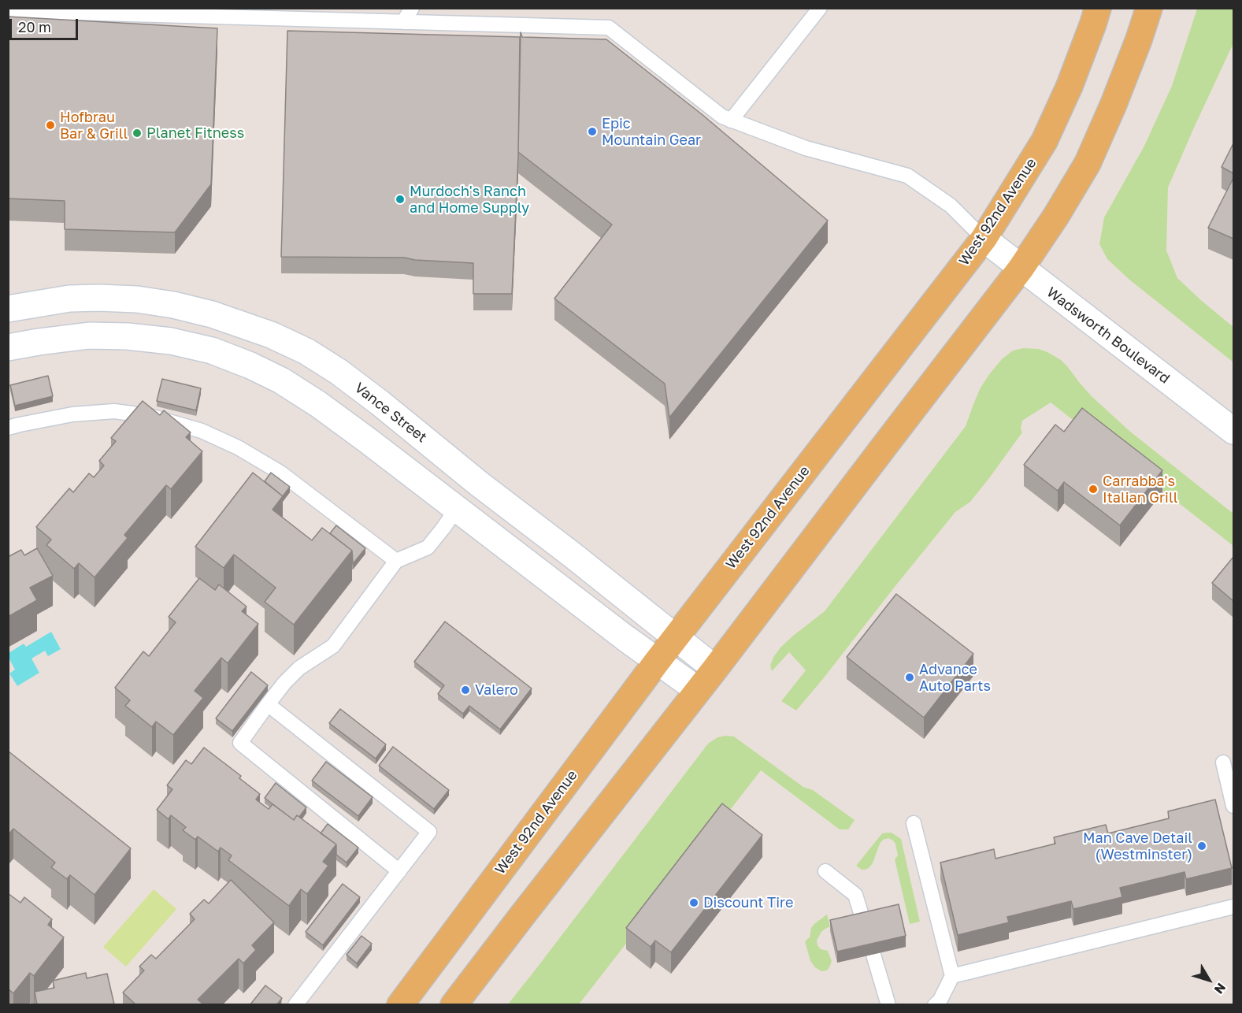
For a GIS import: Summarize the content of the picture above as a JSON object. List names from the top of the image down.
{
  "streets": {
    "main road": ["West 92nd Avenue"],
    "street": ["Wadsworth Boulevard", "Vance Street"]
  },
  "crossings": [
    ["West 92nd Avenue", "Wadsworth Boulevard"],
    ["West 92nd Avenue", "Vance Street"]
  ],
  "places": [
    "Hofbrau Bar & Grill",
    "Epic Mountain Gear",
    "Planet Fitness",
    "Murdoch's Ranch and Home Supply",
    "Carrabba's Italian Grill",
    "Advance Auto Parts",
    "Valero",
    "Man Cave Detail (Westminster)",
    "Discount Tire"
  ],
  "scale_bar": "20 m",
  "north": "bottom right"
}
